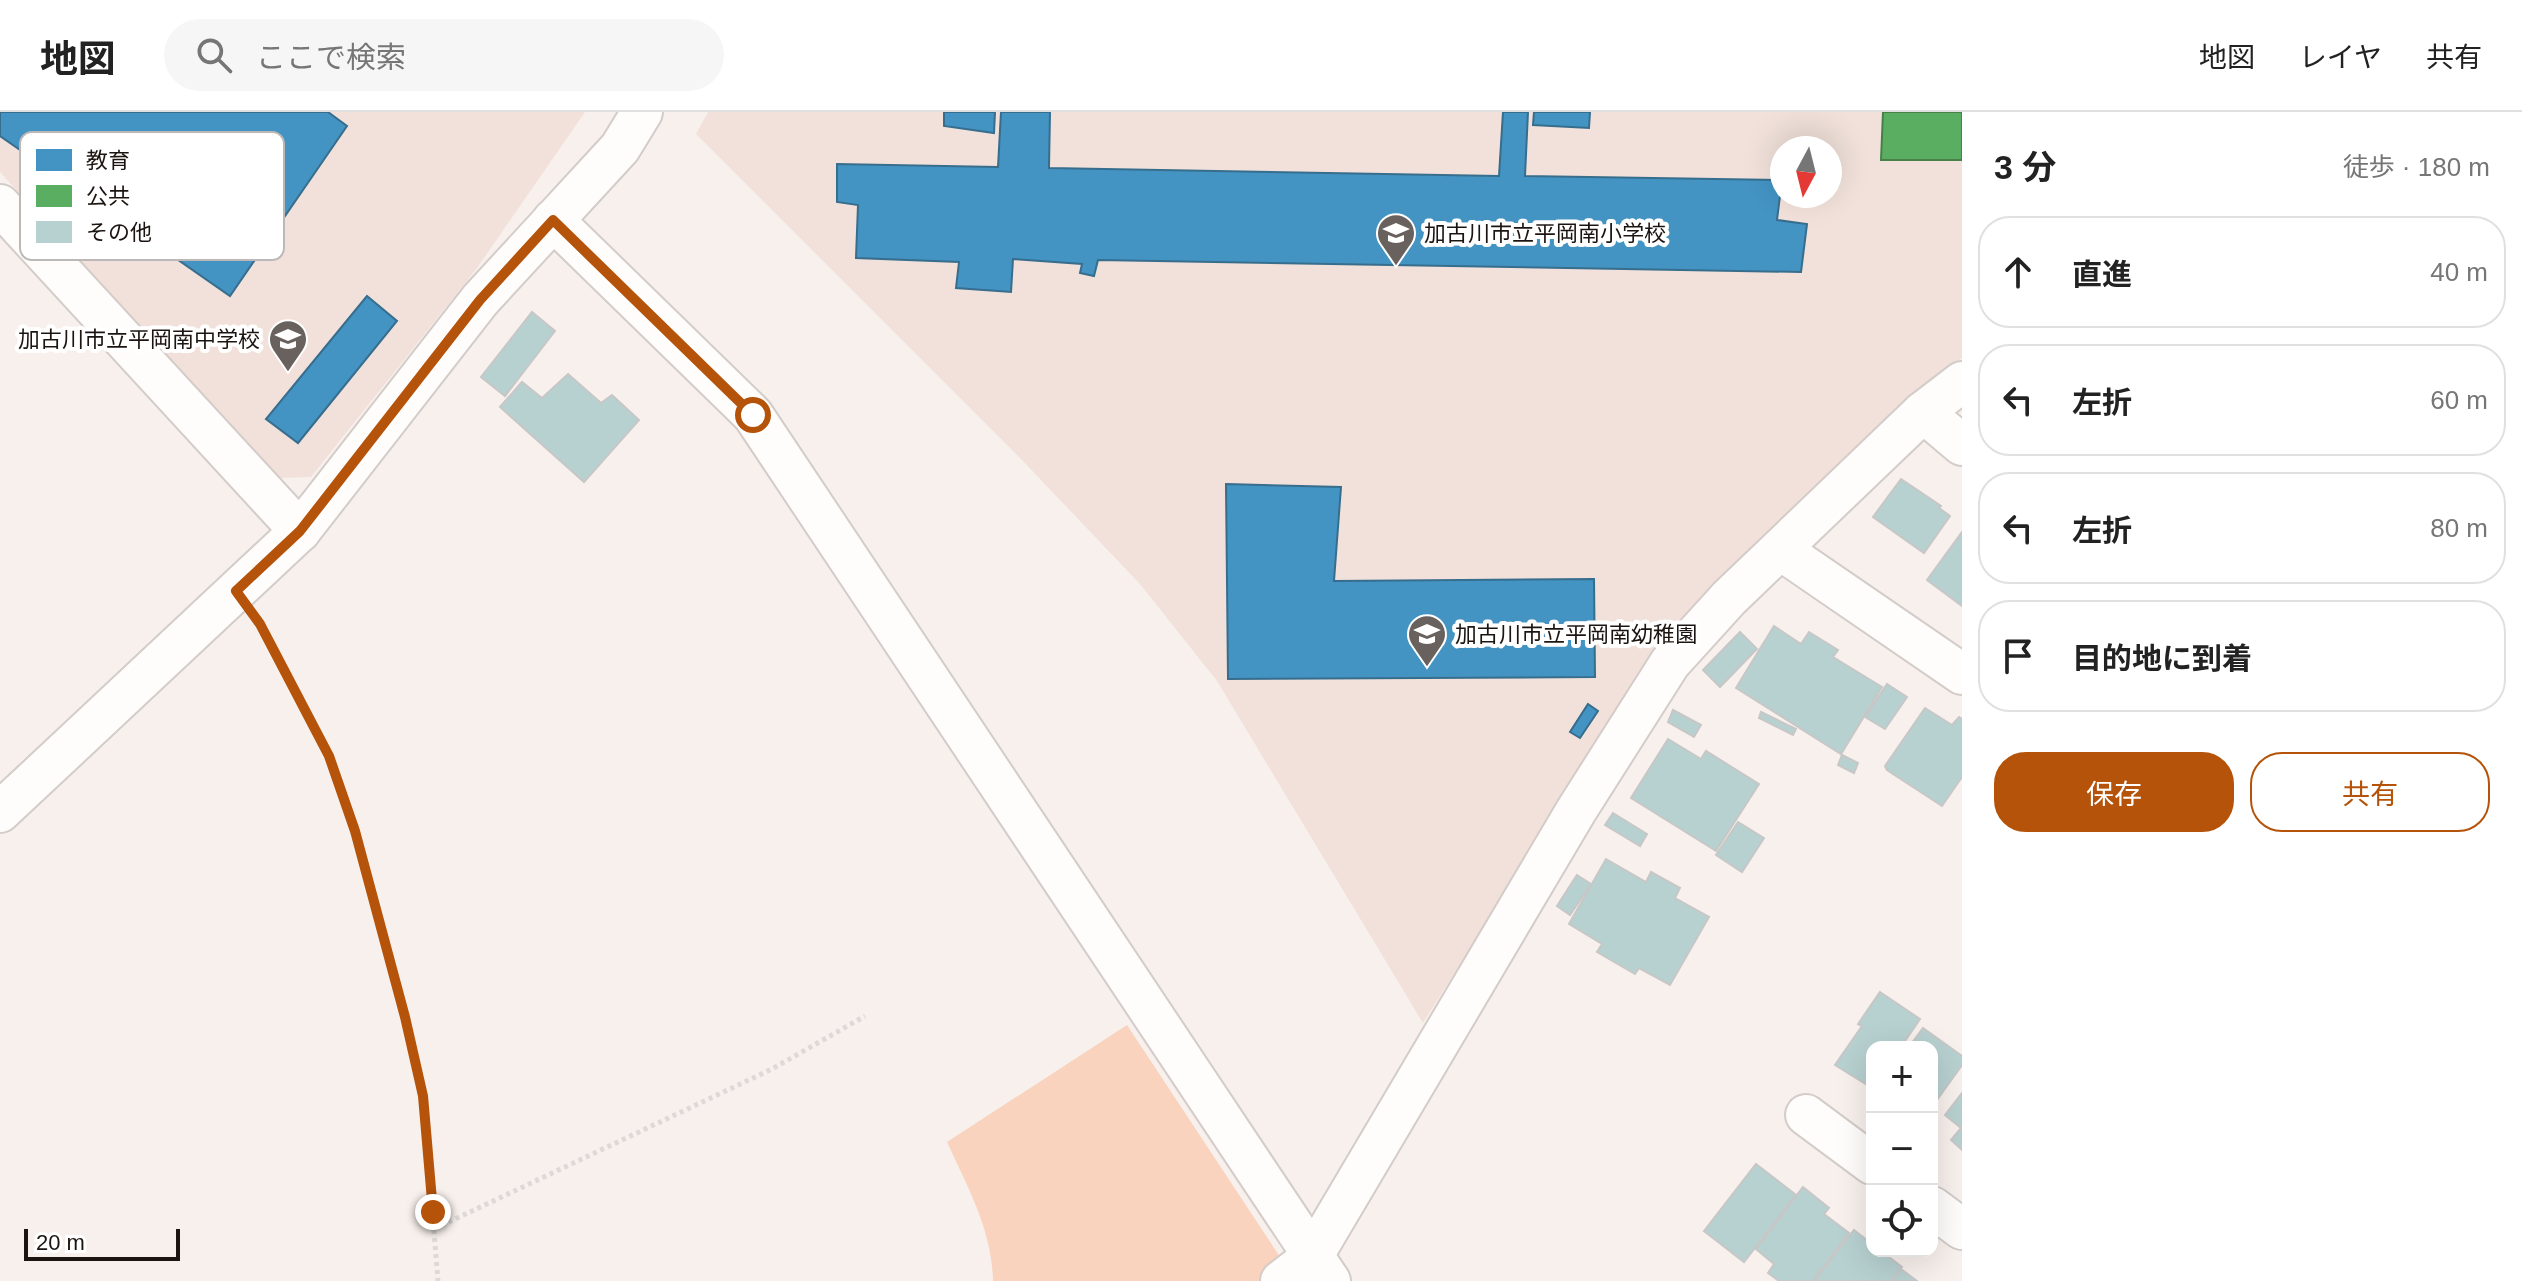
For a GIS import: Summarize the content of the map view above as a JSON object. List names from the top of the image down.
{
  "places": {
    "school or university": ["加古川市立平岡南小学校", "加古川市立平岡南中学校", "加古川市立平岡南幼稚園"]
  },
  "legend": ["教育", "公共", "その他"],
  "scale_bar": "20 m",
  "north": "bottom",
  "page": {
    "header": "地図",
    "search": "ここで検索",
    "nav": ["地図", "レイヤ", "共有"],
    "heading": ["3 分", "徒歩 · 180 m"],
    "list": [
      ["直進", "40 m"],
      ["左折", "60 m"],
      ["左折", "80 m"],
      "目的地に到着"
    ],
    "buttons": ["保存", "共有"],
    "map_buttons": ["+", "−"],
    "scale": "20 m"
  }
}
